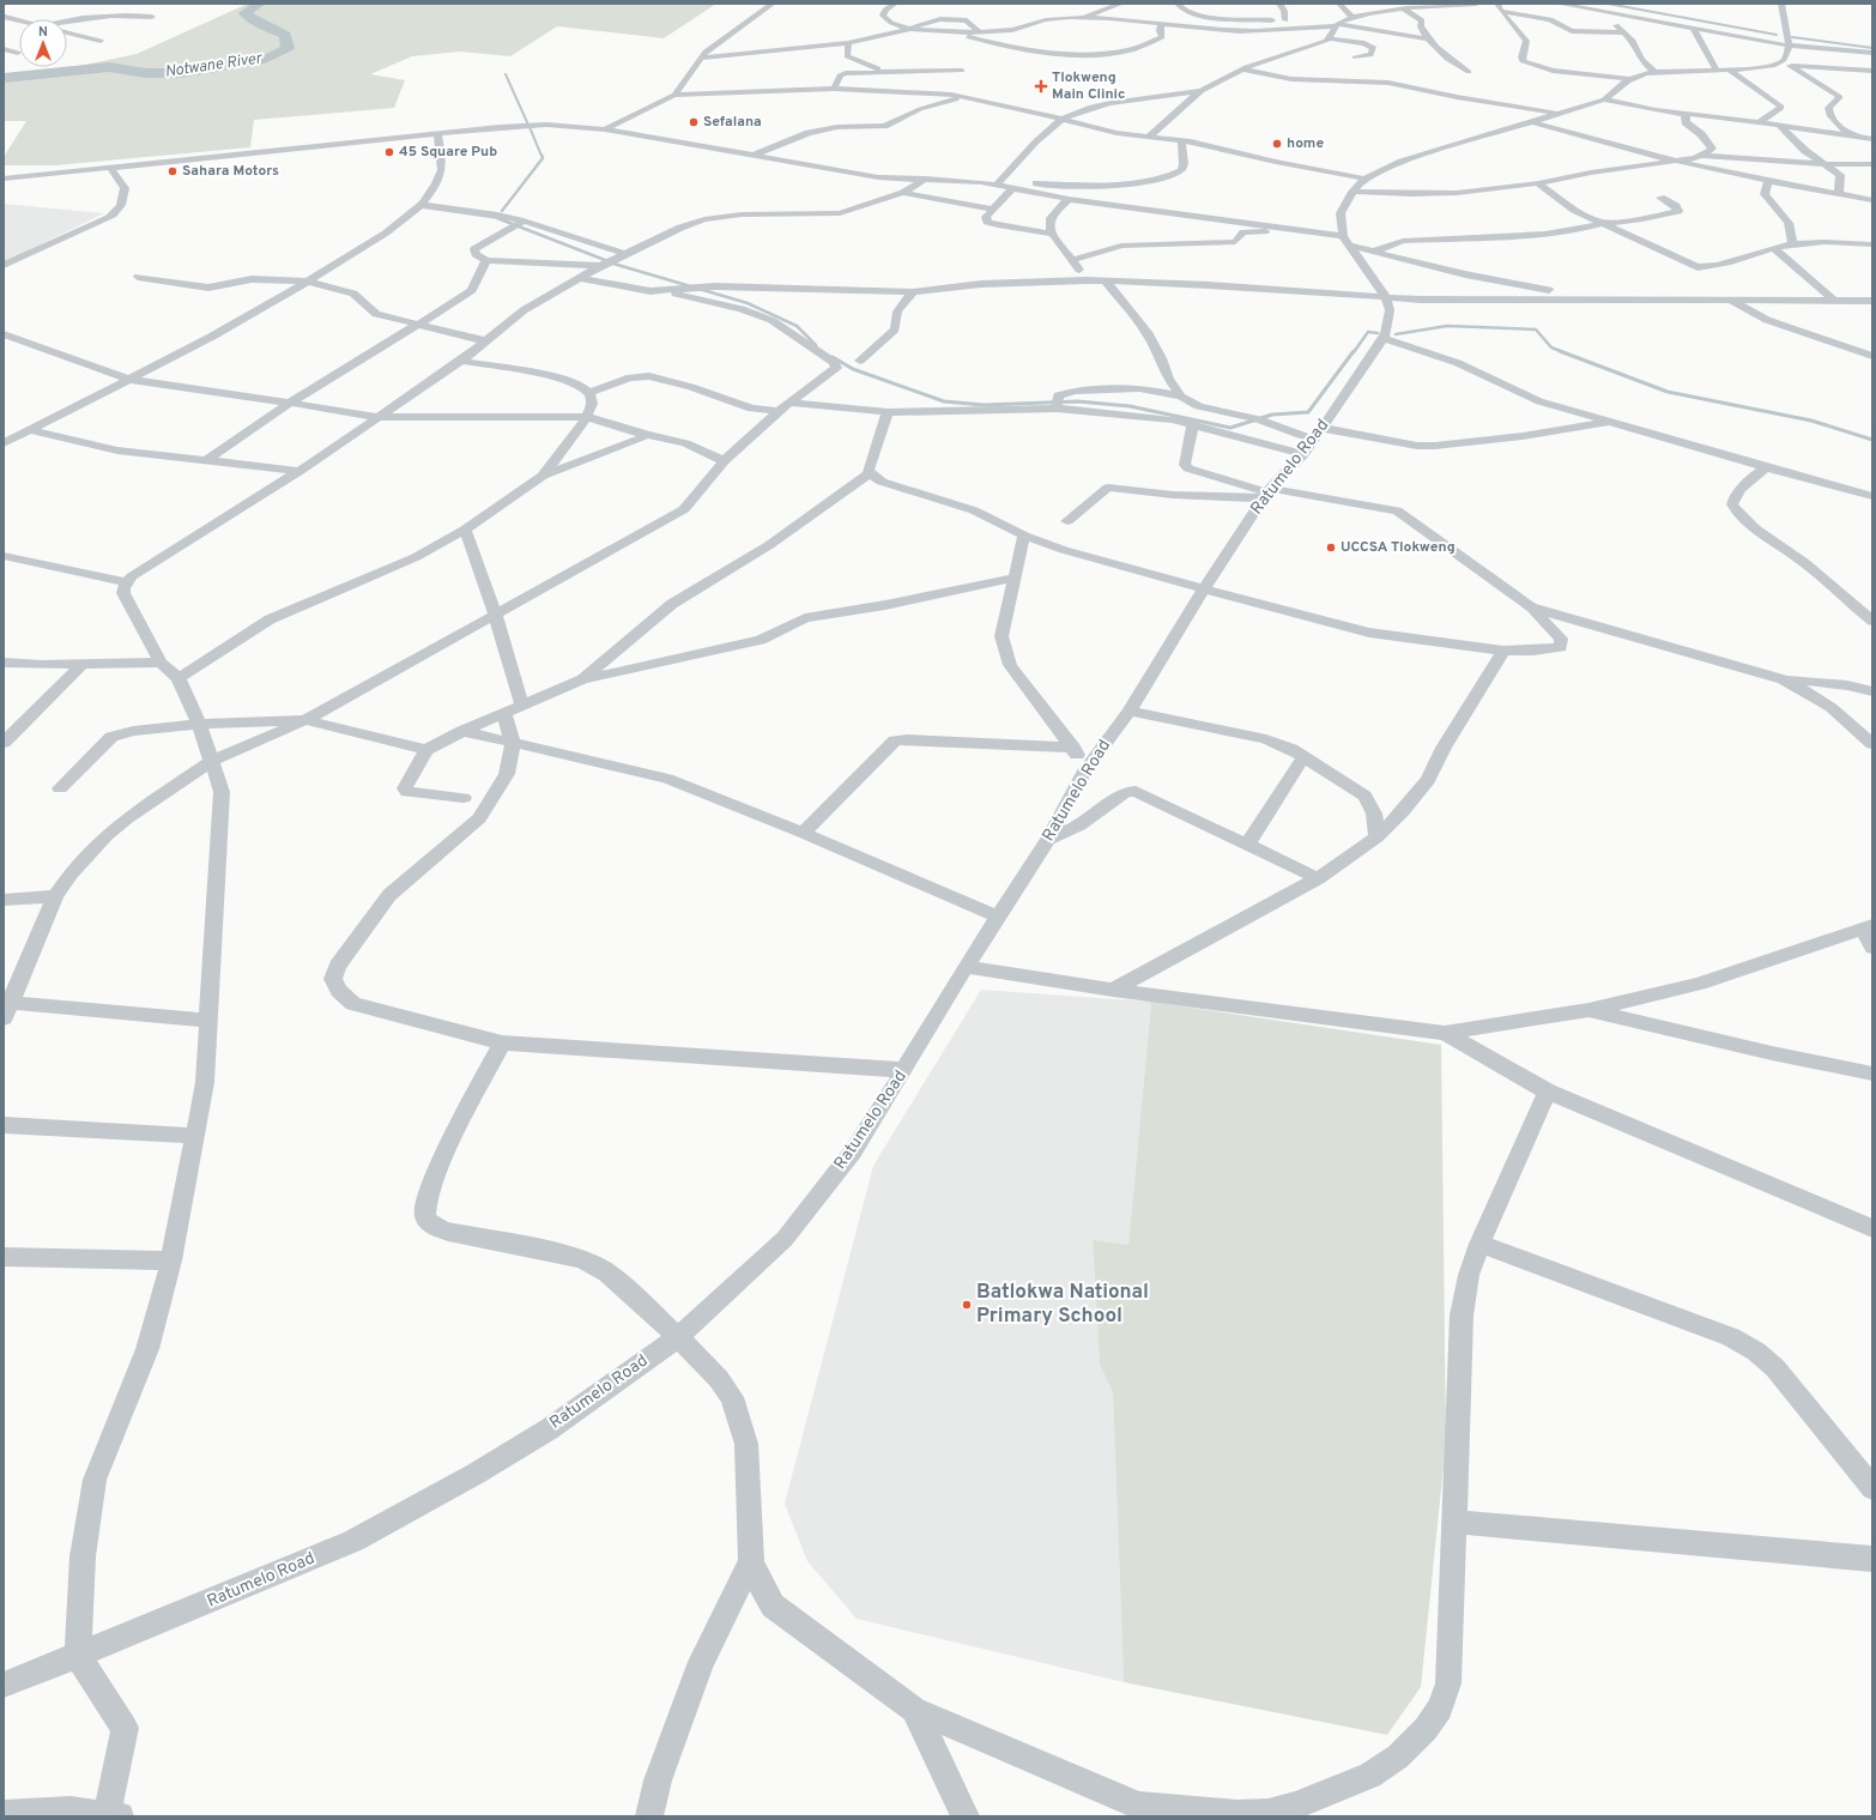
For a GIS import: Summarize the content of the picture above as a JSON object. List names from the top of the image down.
{
  "streets": {
    "street": ["Ratumelo Road"]
  },
  "water": ["Notwane River"],
  "places": {
    "health": ["Tlokweng Main Clinic"],
    "other": [
      "Sefalana",
      "home",
      "45 Square Pub",
      "Sahara Motors",
      "UCCSA Tlokweng",
      "Batlokwa National Primary School"
    ]
  },
  "north": "top"
}
